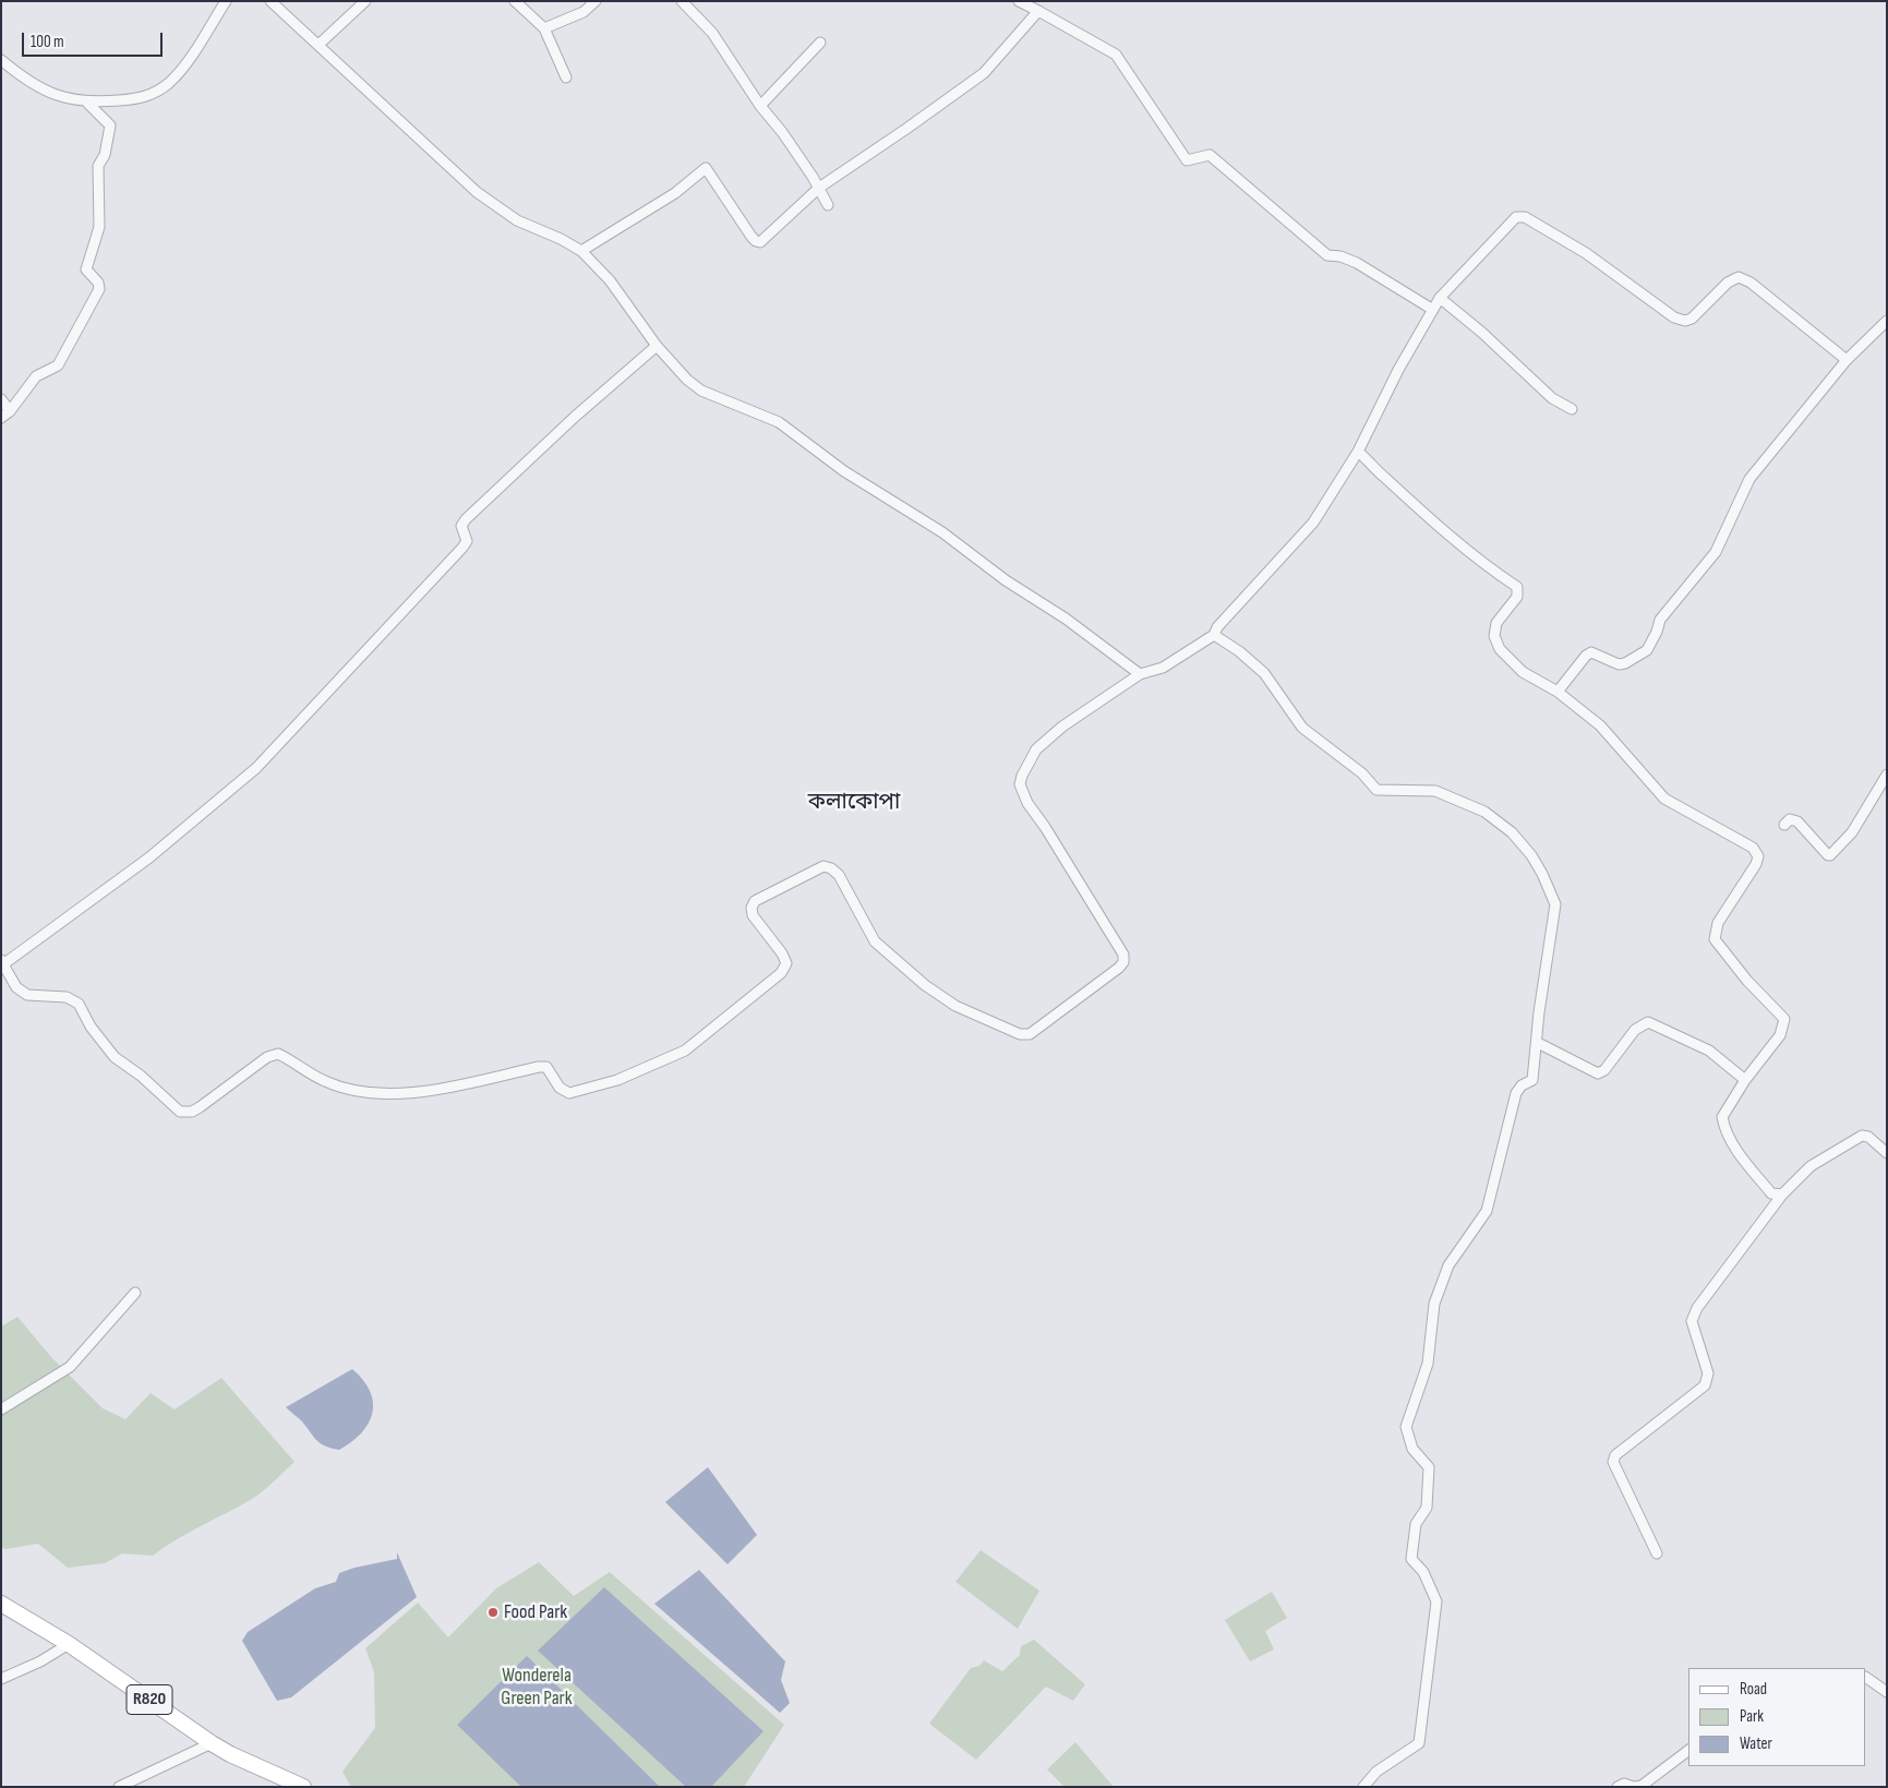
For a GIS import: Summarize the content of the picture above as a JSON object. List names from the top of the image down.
{
  "streets": {
    "main road": ["R820"]
  },
  "districts": ["কলাকোপা"],
  "parks": ["Wonderela Green Park"],
  "places": ["Food Park"],
  "legend": ["Road", "Park", "Water"],
  "scale_bar": "100 m"
}
